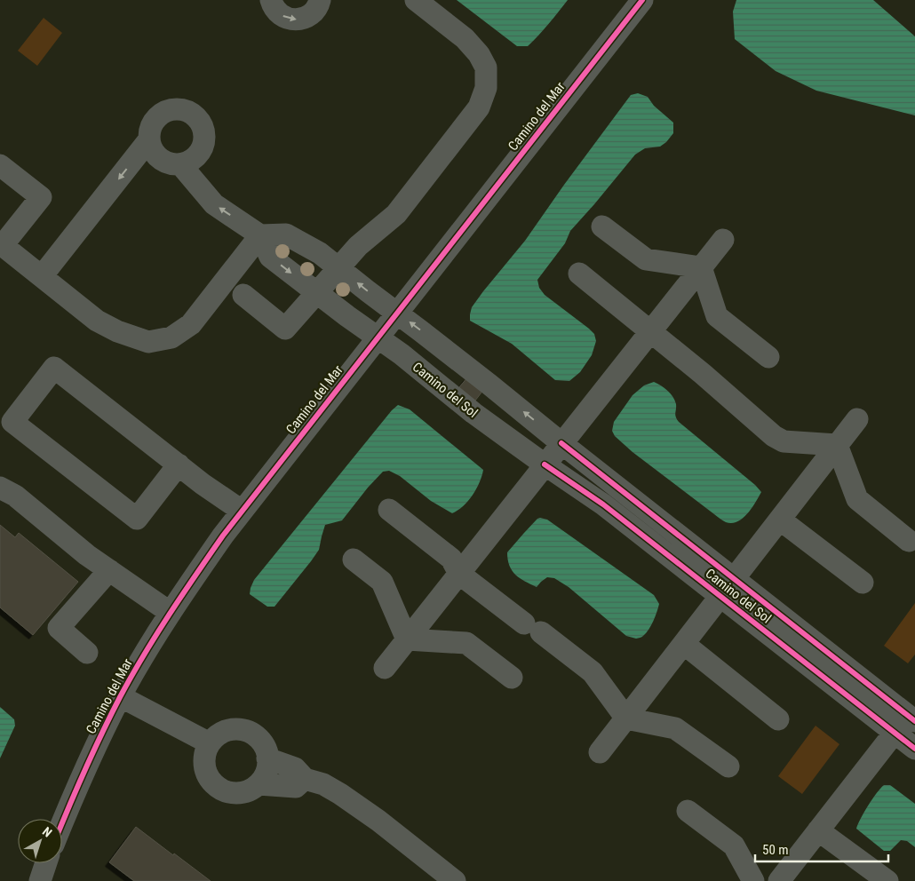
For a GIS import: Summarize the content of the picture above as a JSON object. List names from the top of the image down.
{
  "streets": {
    "street": ["Camino del Mar", "Camino del Sol"]
  },
  "crossings": [
    ["Camino del Mar", "Camino del Sol"]
  ],
  "scale_bar": "50 m",
  "north": "top right"
}
